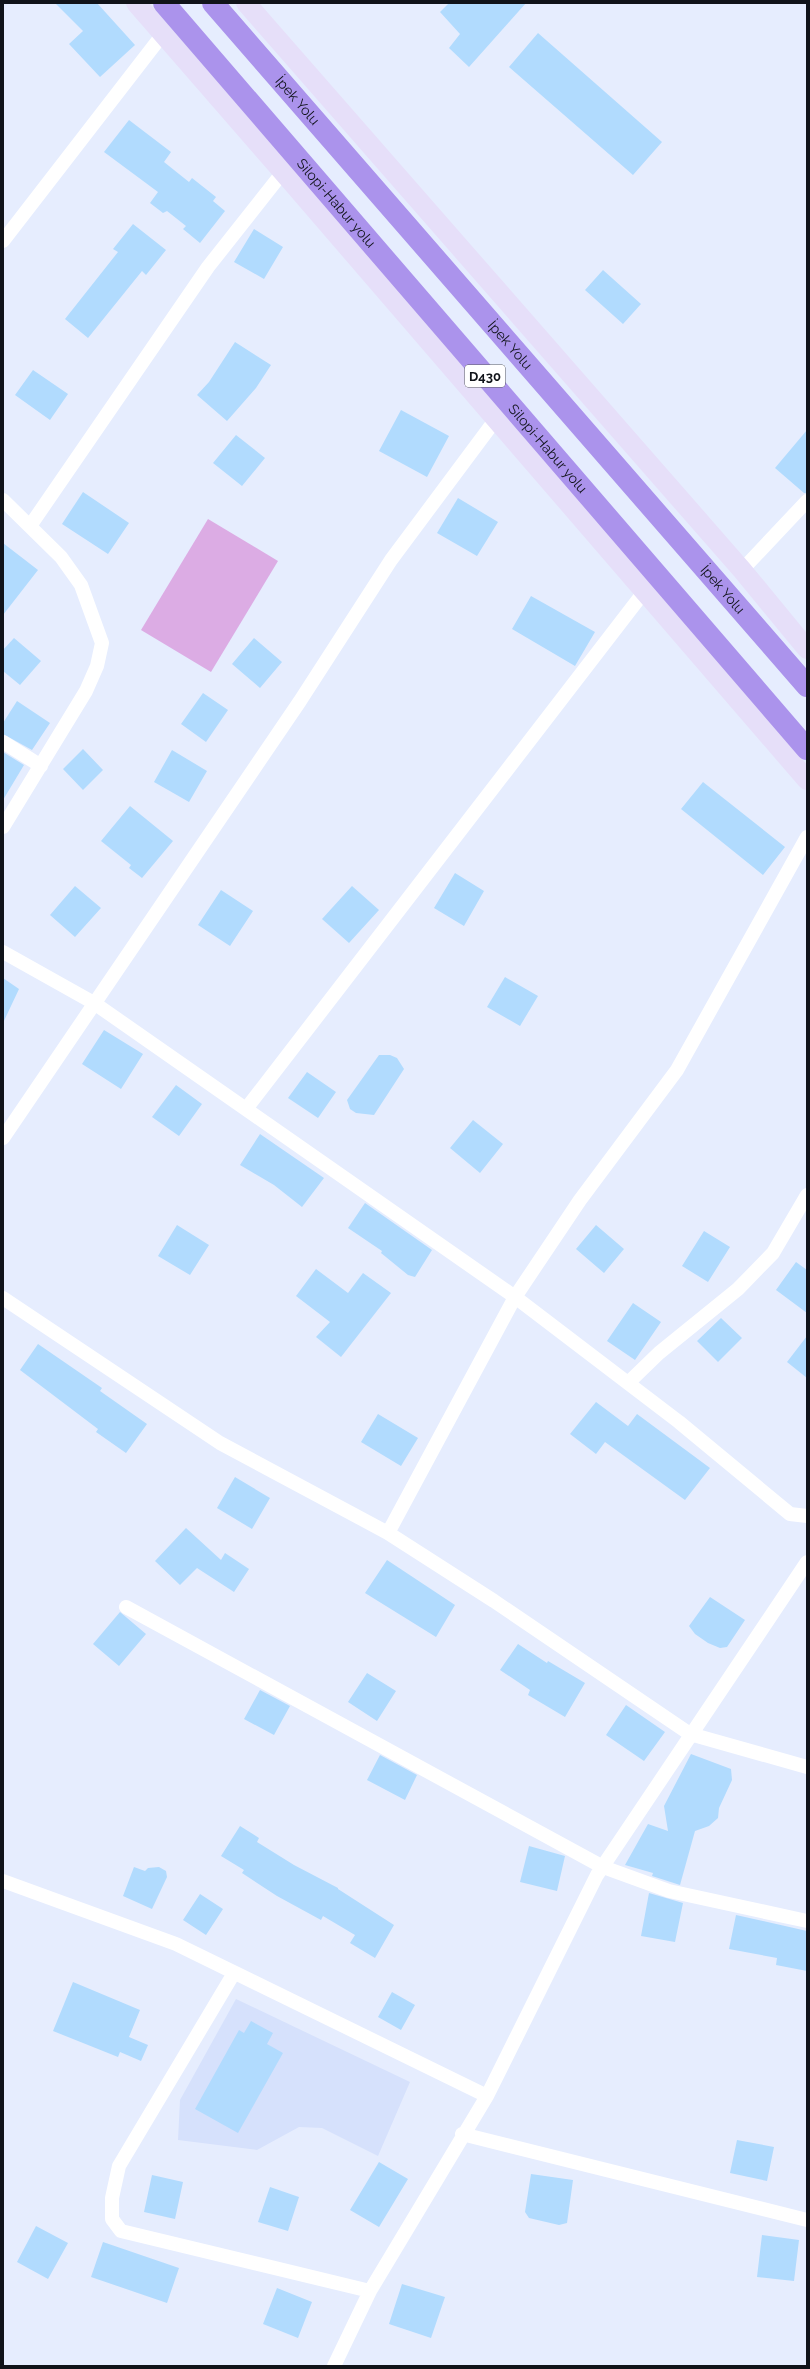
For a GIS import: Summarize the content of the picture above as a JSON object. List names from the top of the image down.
{
  "streets": {
    "highway": ["İpek Yolu", "Silopi-Habur yolu", "D430"]
  }
}
